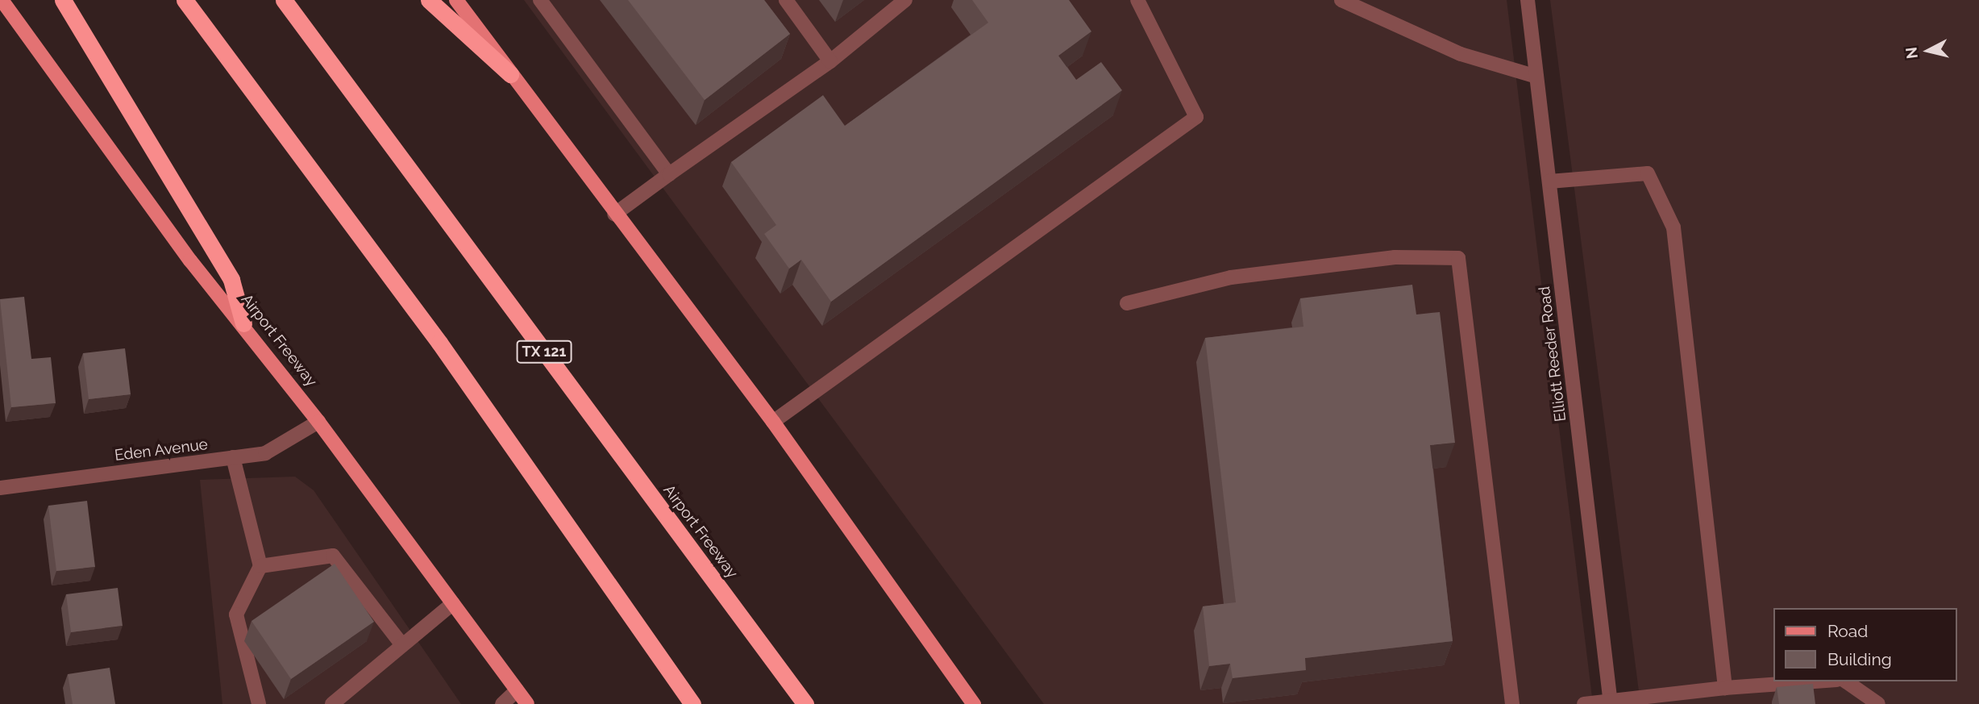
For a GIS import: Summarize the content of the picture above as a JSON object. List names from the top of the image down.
{
  "streets": {
    "highway": ["Airport Freeway", "TX 121"],
    "street": ["Elliott Reeder Road", "Eden Avenue"]
  },
  "crossings": [
    ["Airport Freeway", "Eden Avenue"]
  ],
  "legend": ["Road", "Building"],
  "north": "left"
}
